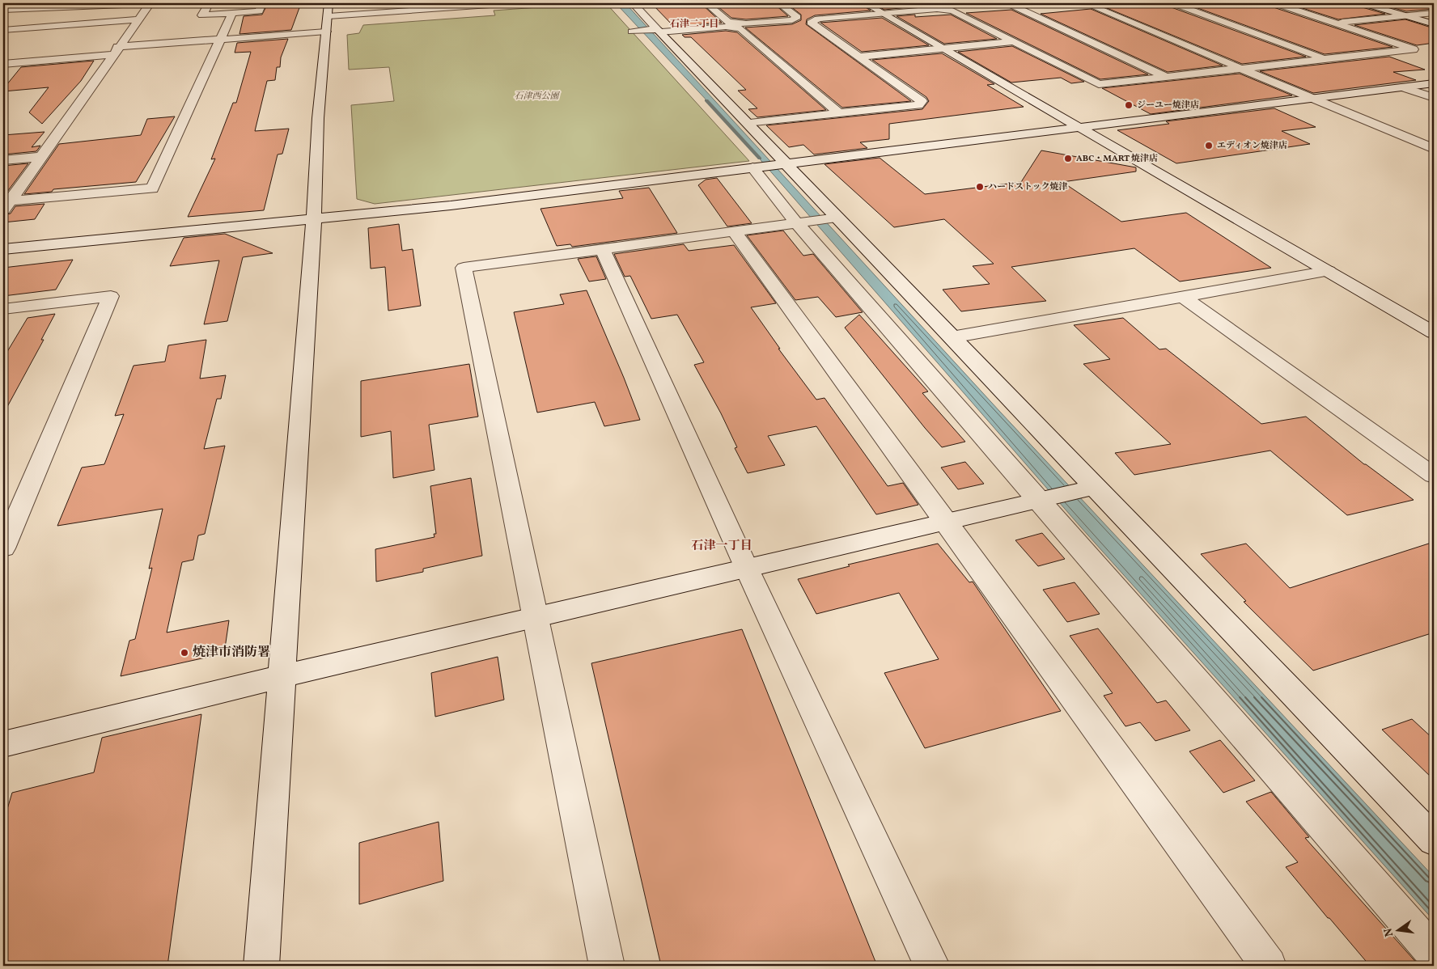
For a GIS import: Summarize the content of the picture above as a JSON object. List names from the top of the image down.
{
  "districts": ["石津二丁目", "石津一丁目"],
  "parks": ["石津西公園"],
  "places": [
    "ジーユー焼津店",
    "エディオン焼津店",
    "ABC・MART 焼津店",
    "ハードストック焼津",
    "焼津市消防署"
  ],
  "north": "left"
}
